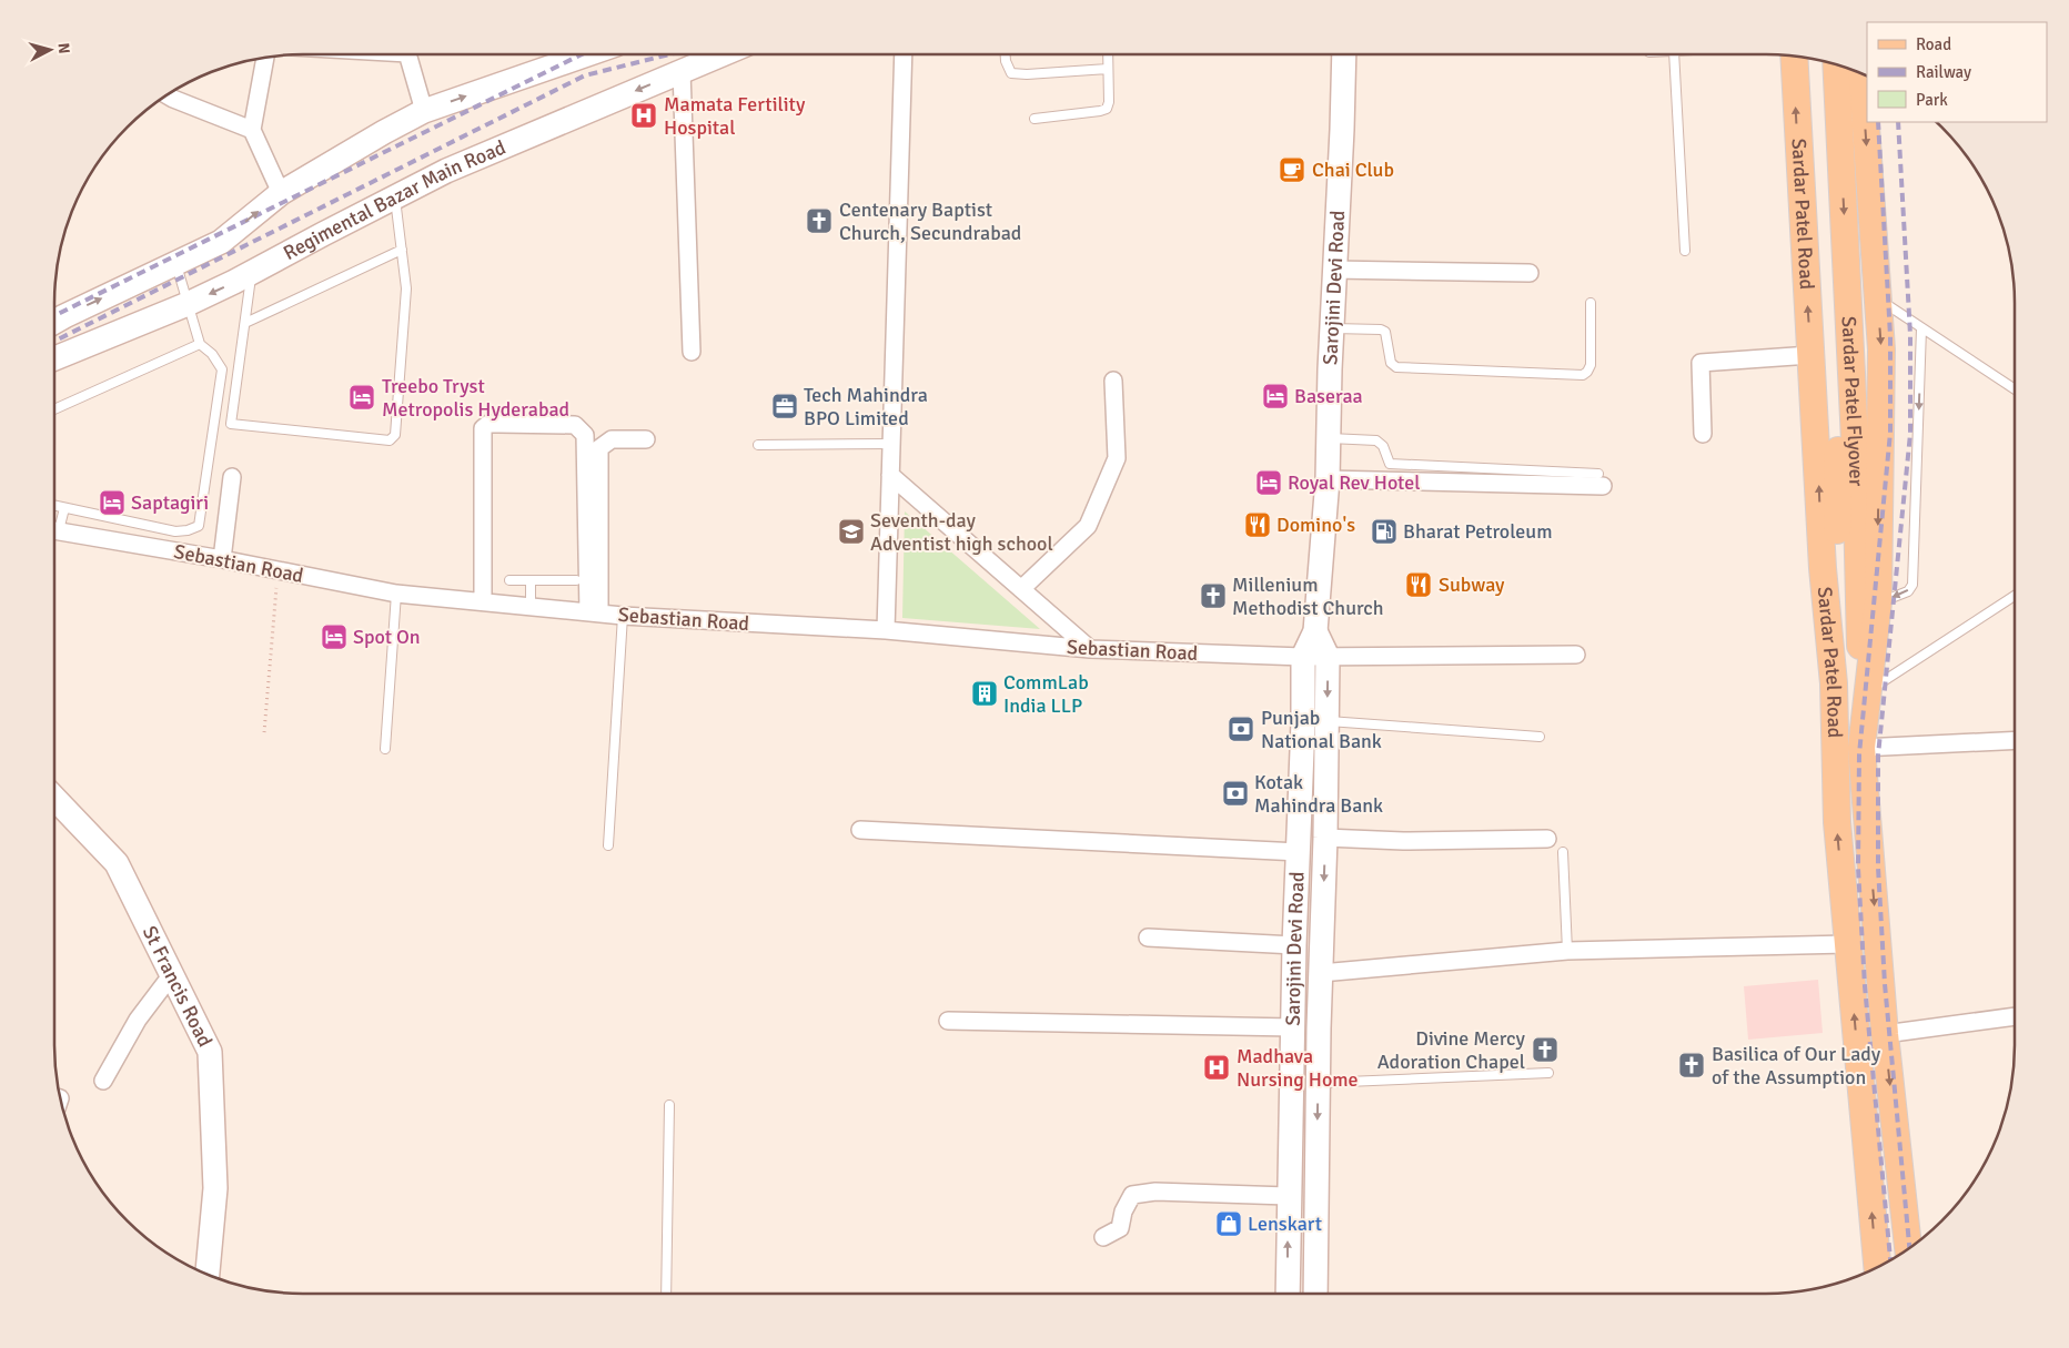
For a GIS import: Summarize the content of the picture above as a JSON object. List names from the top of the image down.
{
  "streets": {
    "main road": [
      "Regimental Bazar Main Road",
      "Sardar Patel Road",
      "Sarojini Devi Road",
      "Sardar Patel Flyover",
      "St Francis Road"
    ],
    "street": ["Sebastian Road"]
  },
  "crossings": [
    ["Sardar Patel Road", "Sardar Patel Flyover"],
    ["Sarojini Devi Road", "Sebastian Road"]
  ],
  "places": {
    "hospital": ["Mamata Fertility Hospital", "Madhava Nursing Home"],
    "cafe": ["Chai Club"],
    "church": [
      "Centenary Baptist Church, Secundrabad",
      "Millenium Methodist Church",
      "Divine Mercy Adoration Chapel",
      "Basilica of Our Lady of the Assumption"
    ],
    "hotel": [
      "Baseraa",
      "Treebo Tryst Metropolis Hyderabad",
      "Royal Rev Hotel",
      "Saptagiri",
      "Spot On"
    ],
    "office": ["Tech Mahindra BPO Limited"],
    "restaurant": ["Domino's", "Subway"],
    "school or university": ["Seventh-day Adventist high school"],
    "fuel station": ["Bharat Petroleum"],
    "building": ["CommLab India LLP"],
    "bank": ["Punjab National Bank", "Kotak Mahindra Bank"],
    "shop": ["Lenskart"]
  },
  "legend": ["Road", "Railway", "Park"],
  "north": "right"
}
